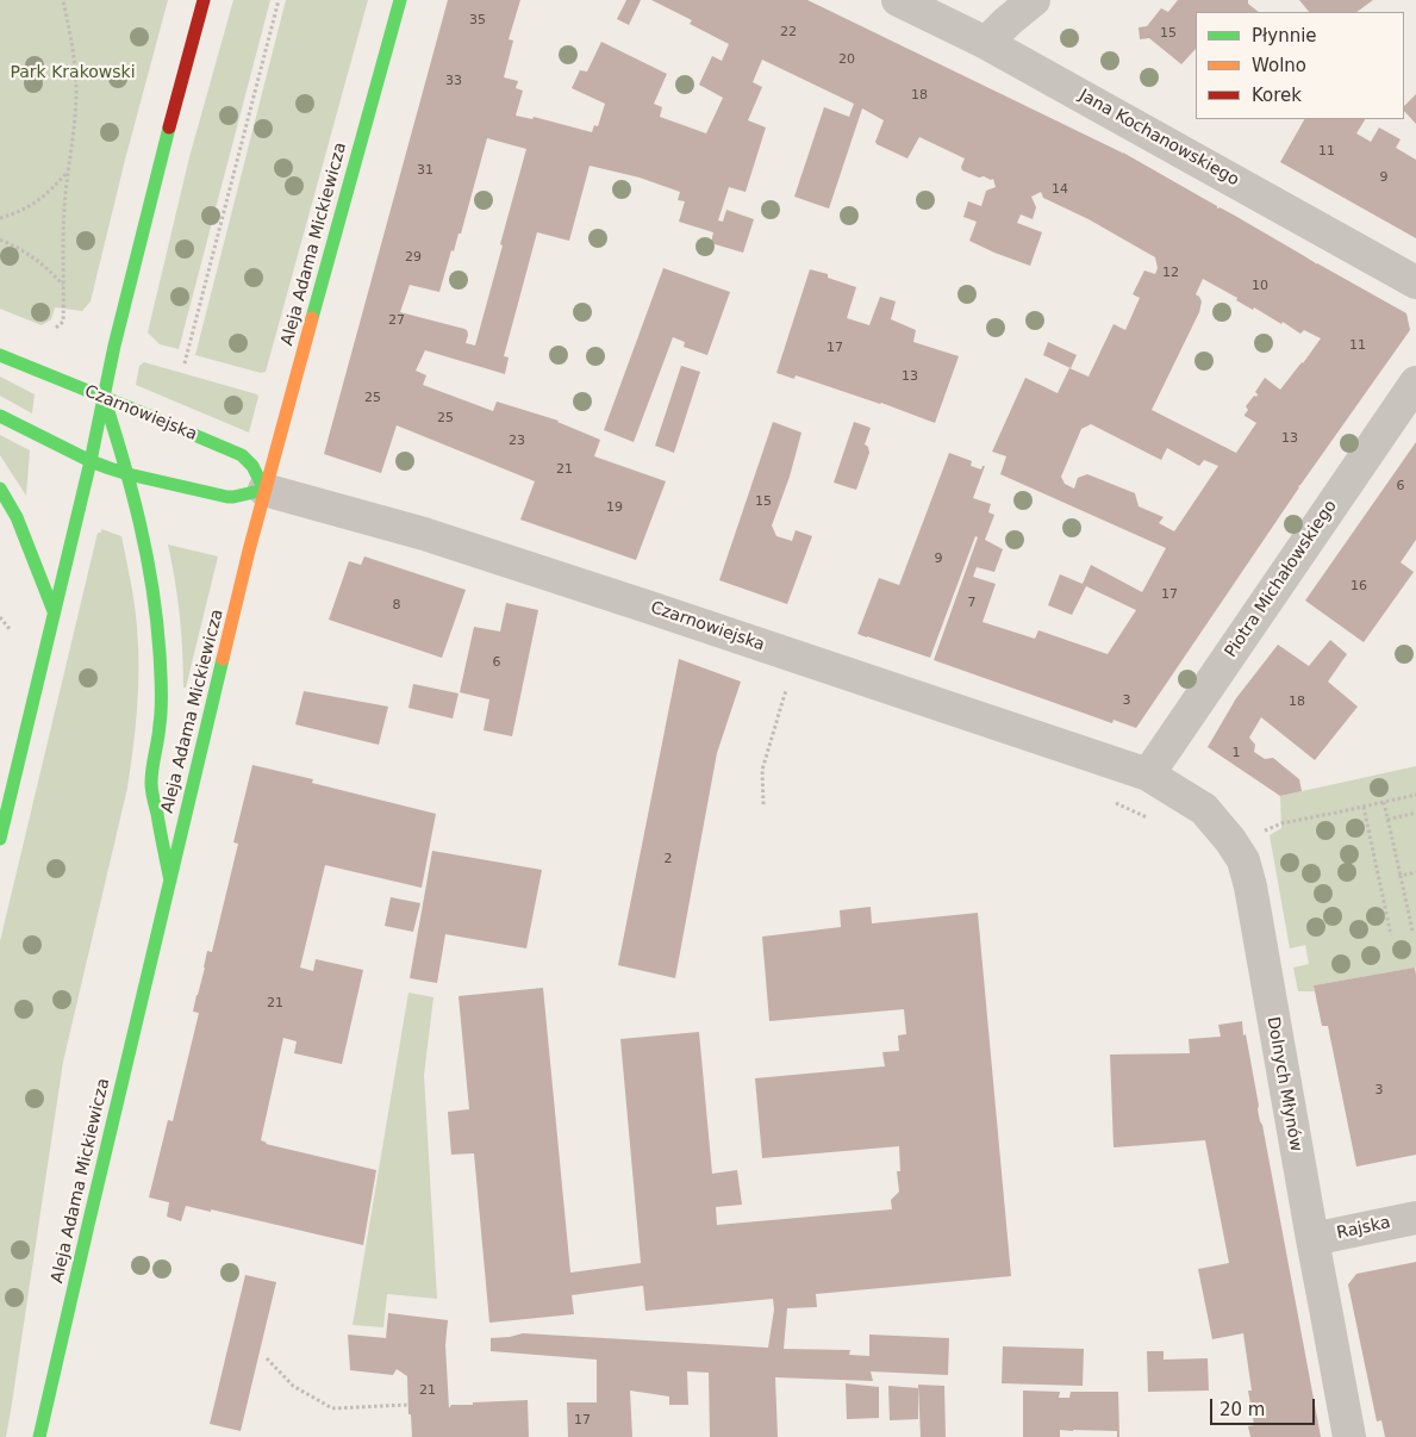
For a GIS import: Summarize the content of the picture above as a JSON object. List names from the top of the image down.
{
  "streets": {
    "main road": ["Aleja Adama Mickiewicza", "Czarnowiejska"],
    "street": [
      "Jana Kochanowskiego",
      "Piotra Michałowskiego",
      "Dolnych Młynów",
      "Rajska"
    ]
  },
  "crossings": [
    ["Aleja Adama Mickiewicza", "Czarnowiejska"],
    ["Czarnowiejska", "Piotra Michałowskiego"],
    ["Czarnowiejska", "Dolnych Młynów"],
    ["Piotra Michałowskiego", "Dolnych Młynów"],
    ["Dolnych Młynów", "Rajska"]
  ],
  "parks": ["Park Krakowski"],
  "house_numbers": [
    "35",
    "22",
    "15",
    "20",
    "33",
    "18",
    "11",
    "31",
    "9",
    "14",
    "29",
    "12",
    "10",
    "27",
    "11",
    "17",
    "13",
    "25",
    "25",
    "13",
    "23",
    "21",
    "6",
    "15",
    "19",
    "9",
    "16",
    "17",
    "7",
    "8",
    "6",
    "3",
    "18",
    "1",
    "2",
    "21",
    "3",
    "21",
    "17"
  ],
  "legend": ["Płynnie", "Wolno", "Korek"],
  "scale_bar": "20 m"
}
